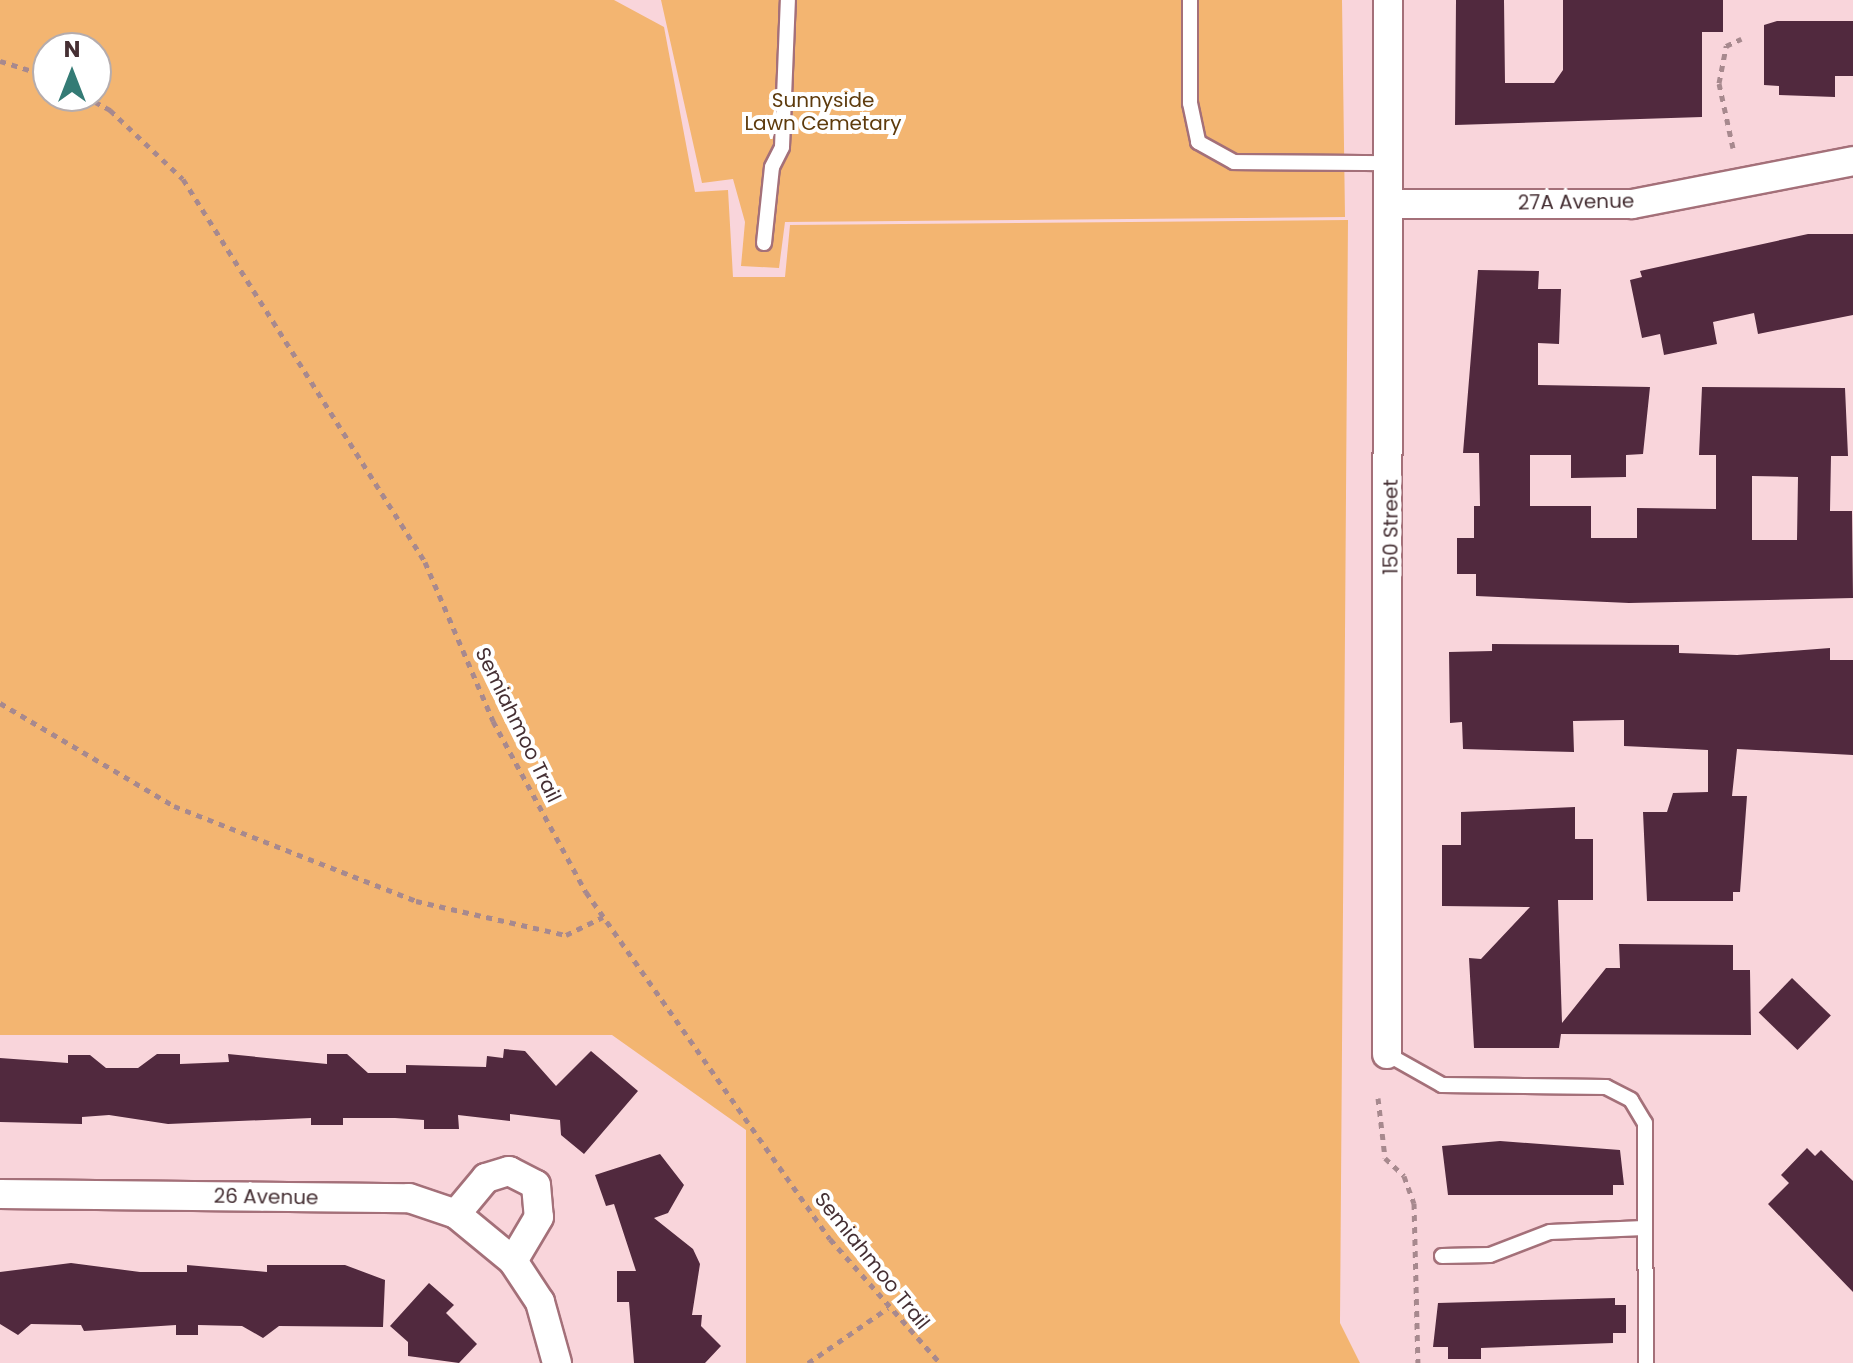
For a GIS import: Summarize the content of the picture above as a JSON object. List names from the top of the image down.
{
  "streets": {
    "street": ["27A Avenue", "150 Street", "26 Avenue"],
    "path": ["Semiahmoo Trail"]
  },
  "crossings": [
    ["27A Avenue", "150 Street"]
  ],
  "parks": ["Sunnyside Lawn Cemetary"],
  "north": "top"
}
